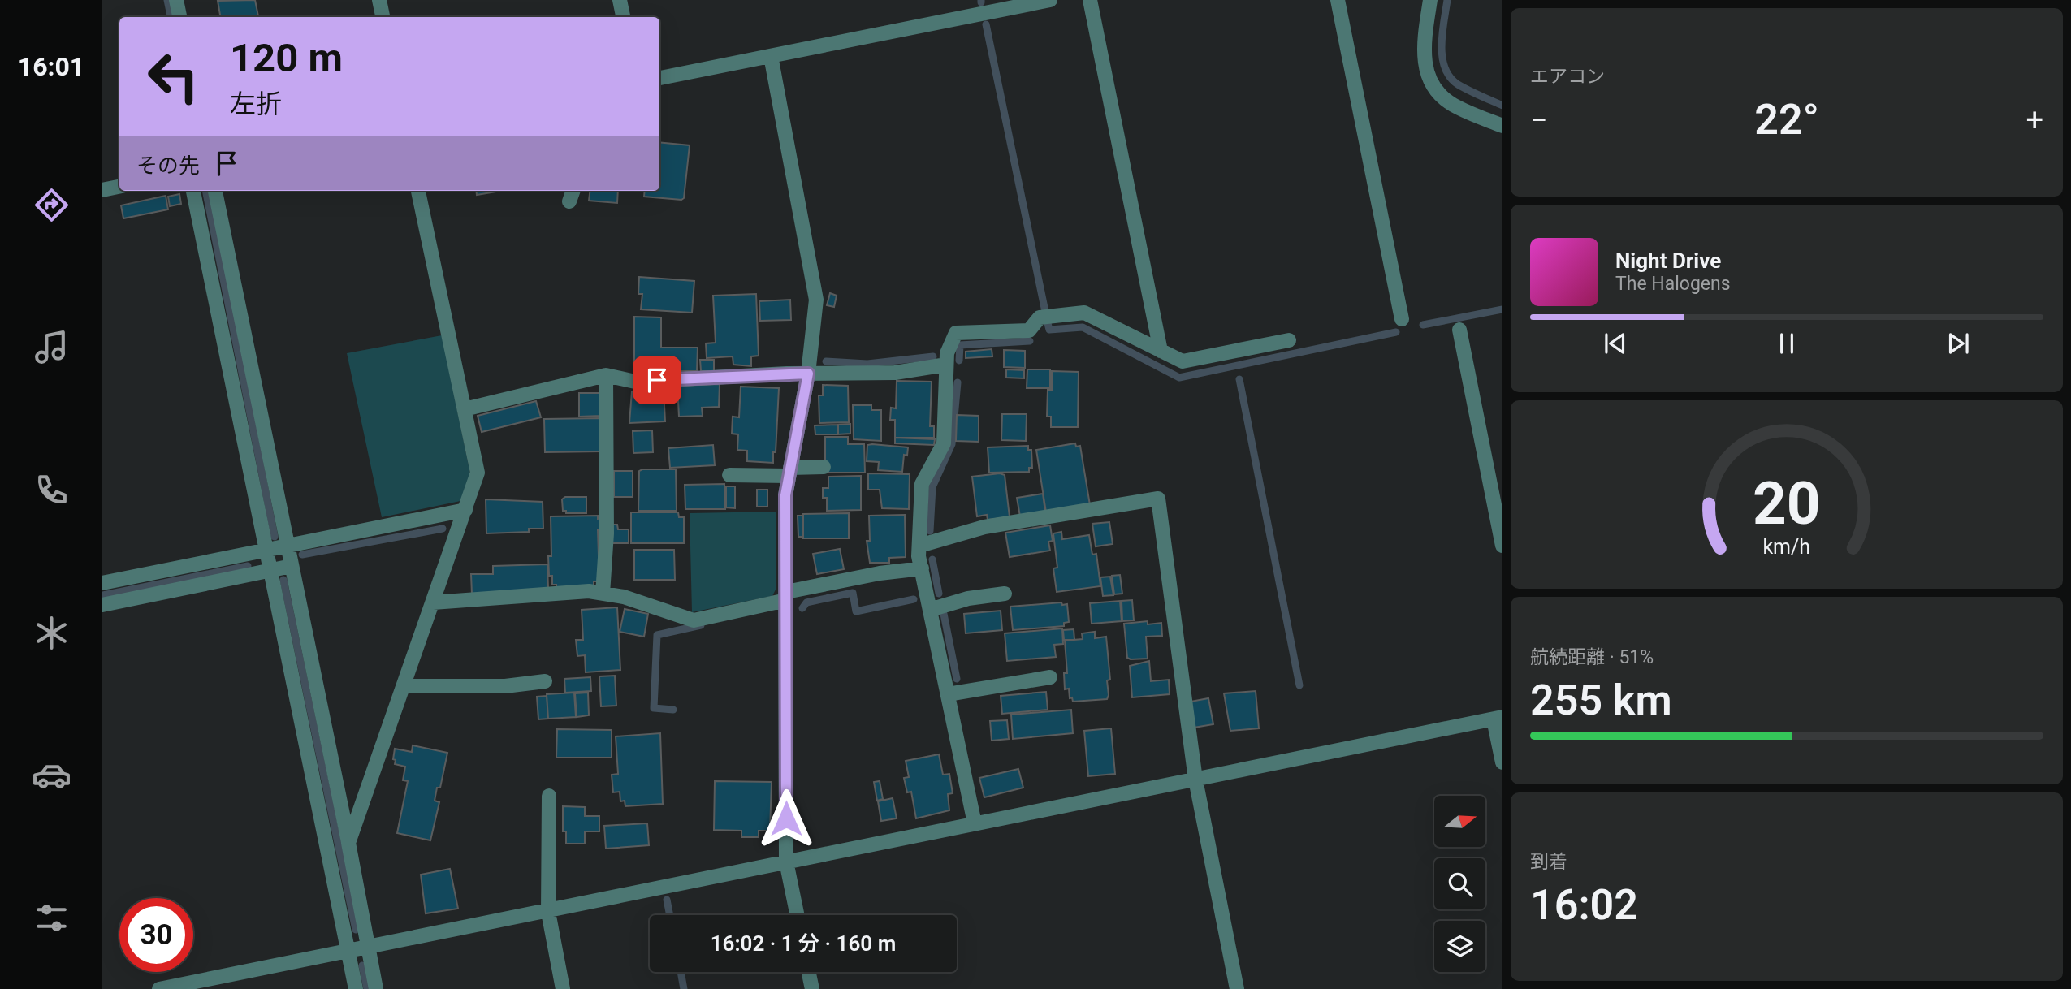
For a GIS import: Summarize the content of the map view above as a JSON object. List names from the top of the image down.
{
  "north": "right",
  "page": {
    "tabs": "16:01",
    "tile": [
      "エアコン",
      ["航続距離 · 51%", "255 km"],
      ["到着", "16:02"]
    ],
    "turn": ["120 m", "左折"],
    "heat": ["−", "22°", "+"],
    "then": "その先",
    "song": ["Night Drive", "The Halogens"],
    "limit": "30",
    "trip": "16:02 · 1 分 · 160 m",
    "gauge": ["20", "km/h"]
  }
}
